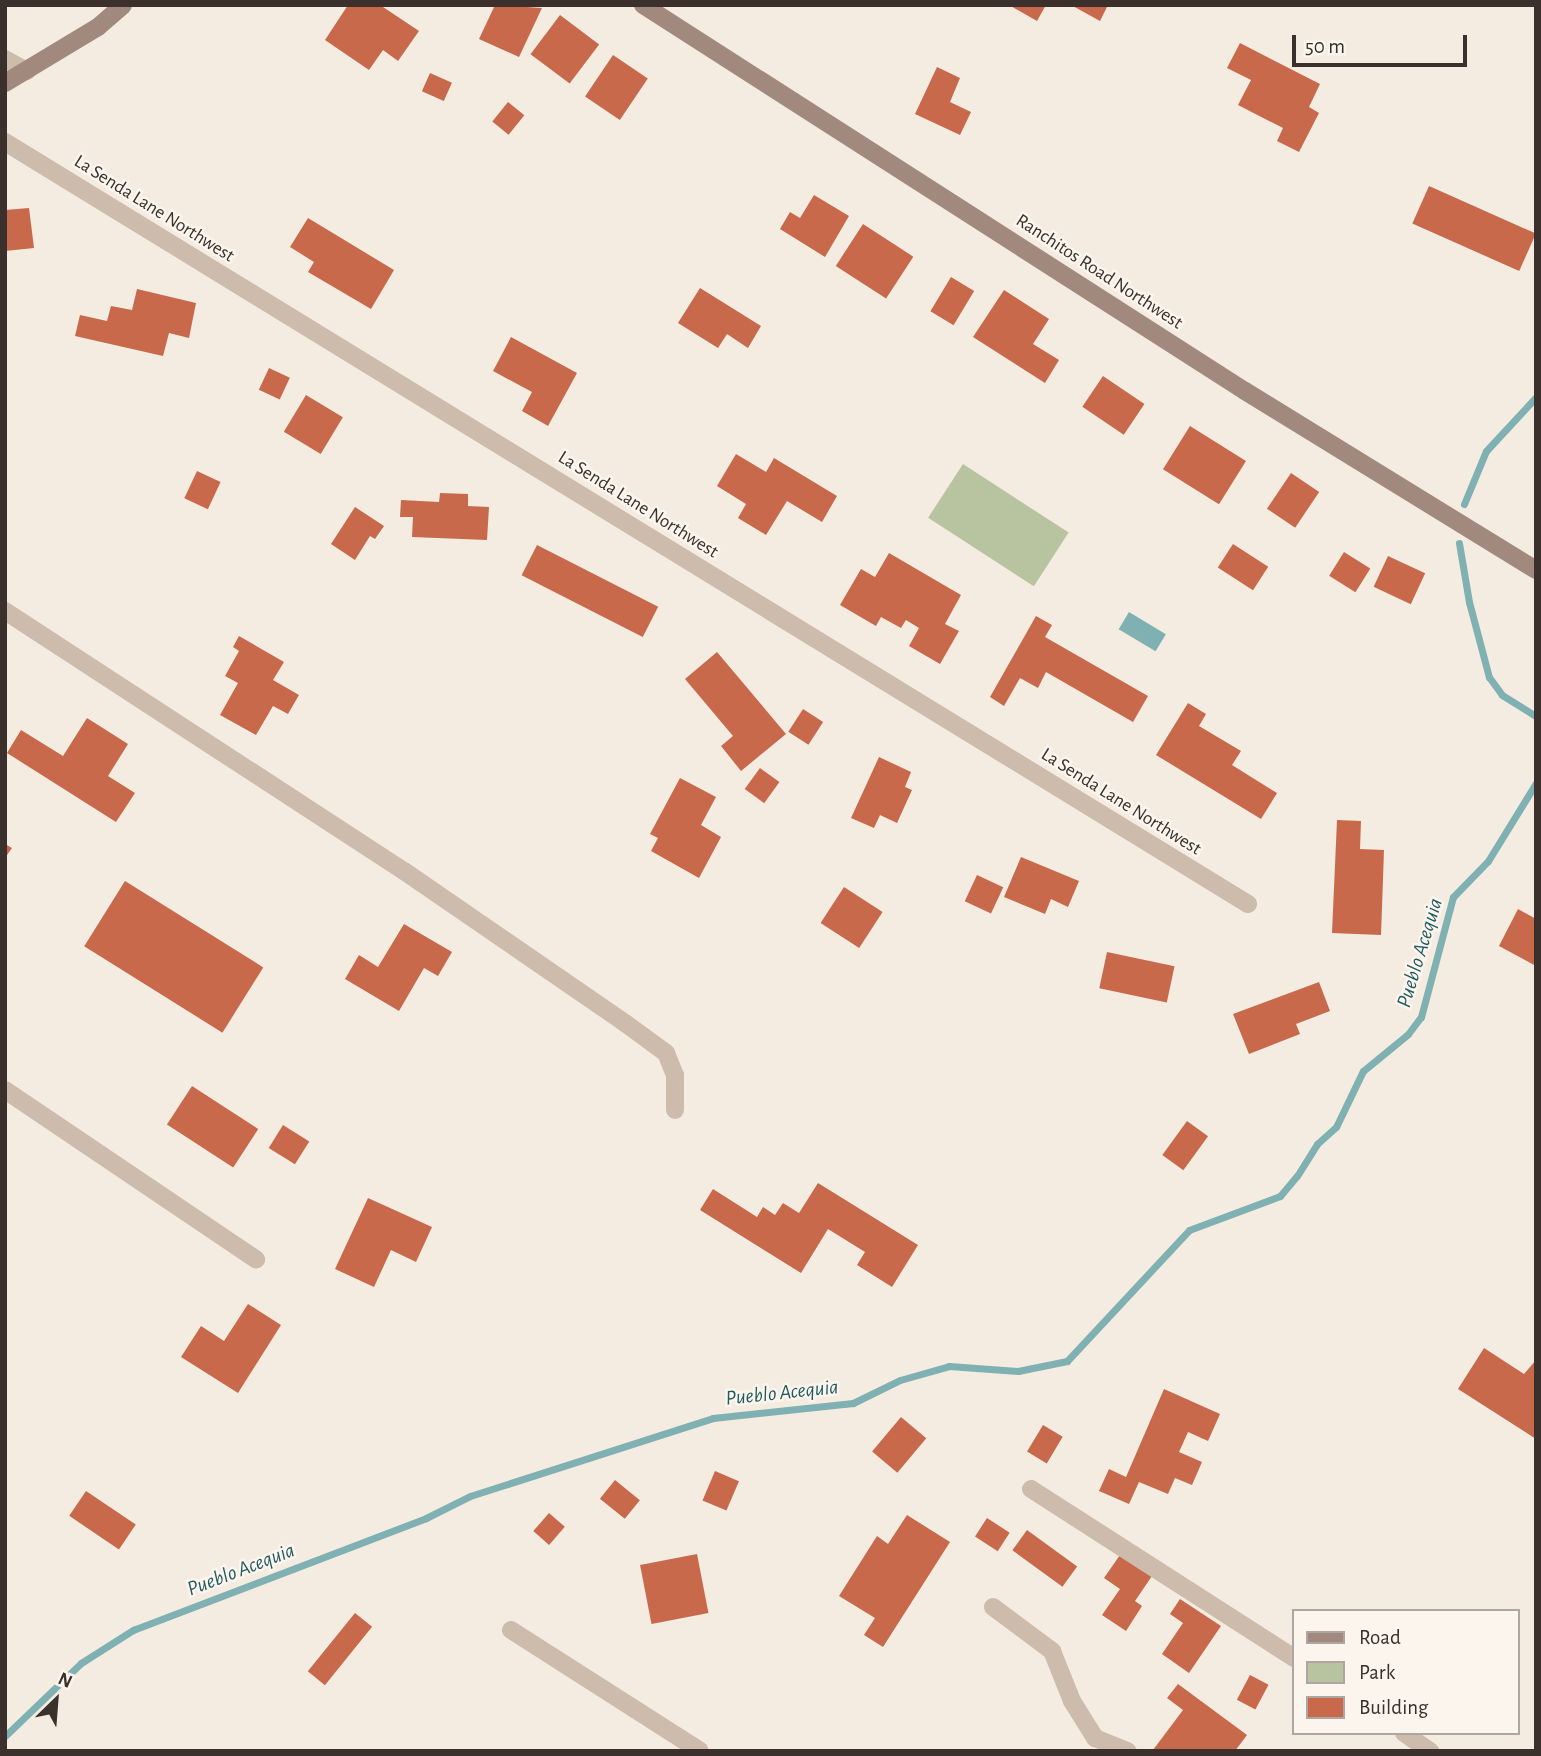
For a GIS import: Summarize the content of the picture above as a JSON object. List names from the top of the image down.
{
  "streets": {
    "street": ["La Senda Lane Northwest", "Ranchitos Road Northwest"]
  },
  "water": ["Pueblo Acequia"],
  "legend": ["Road", "Park", "Building"],
  "scale_bar": "50 m",
  "north": "top right"
}
